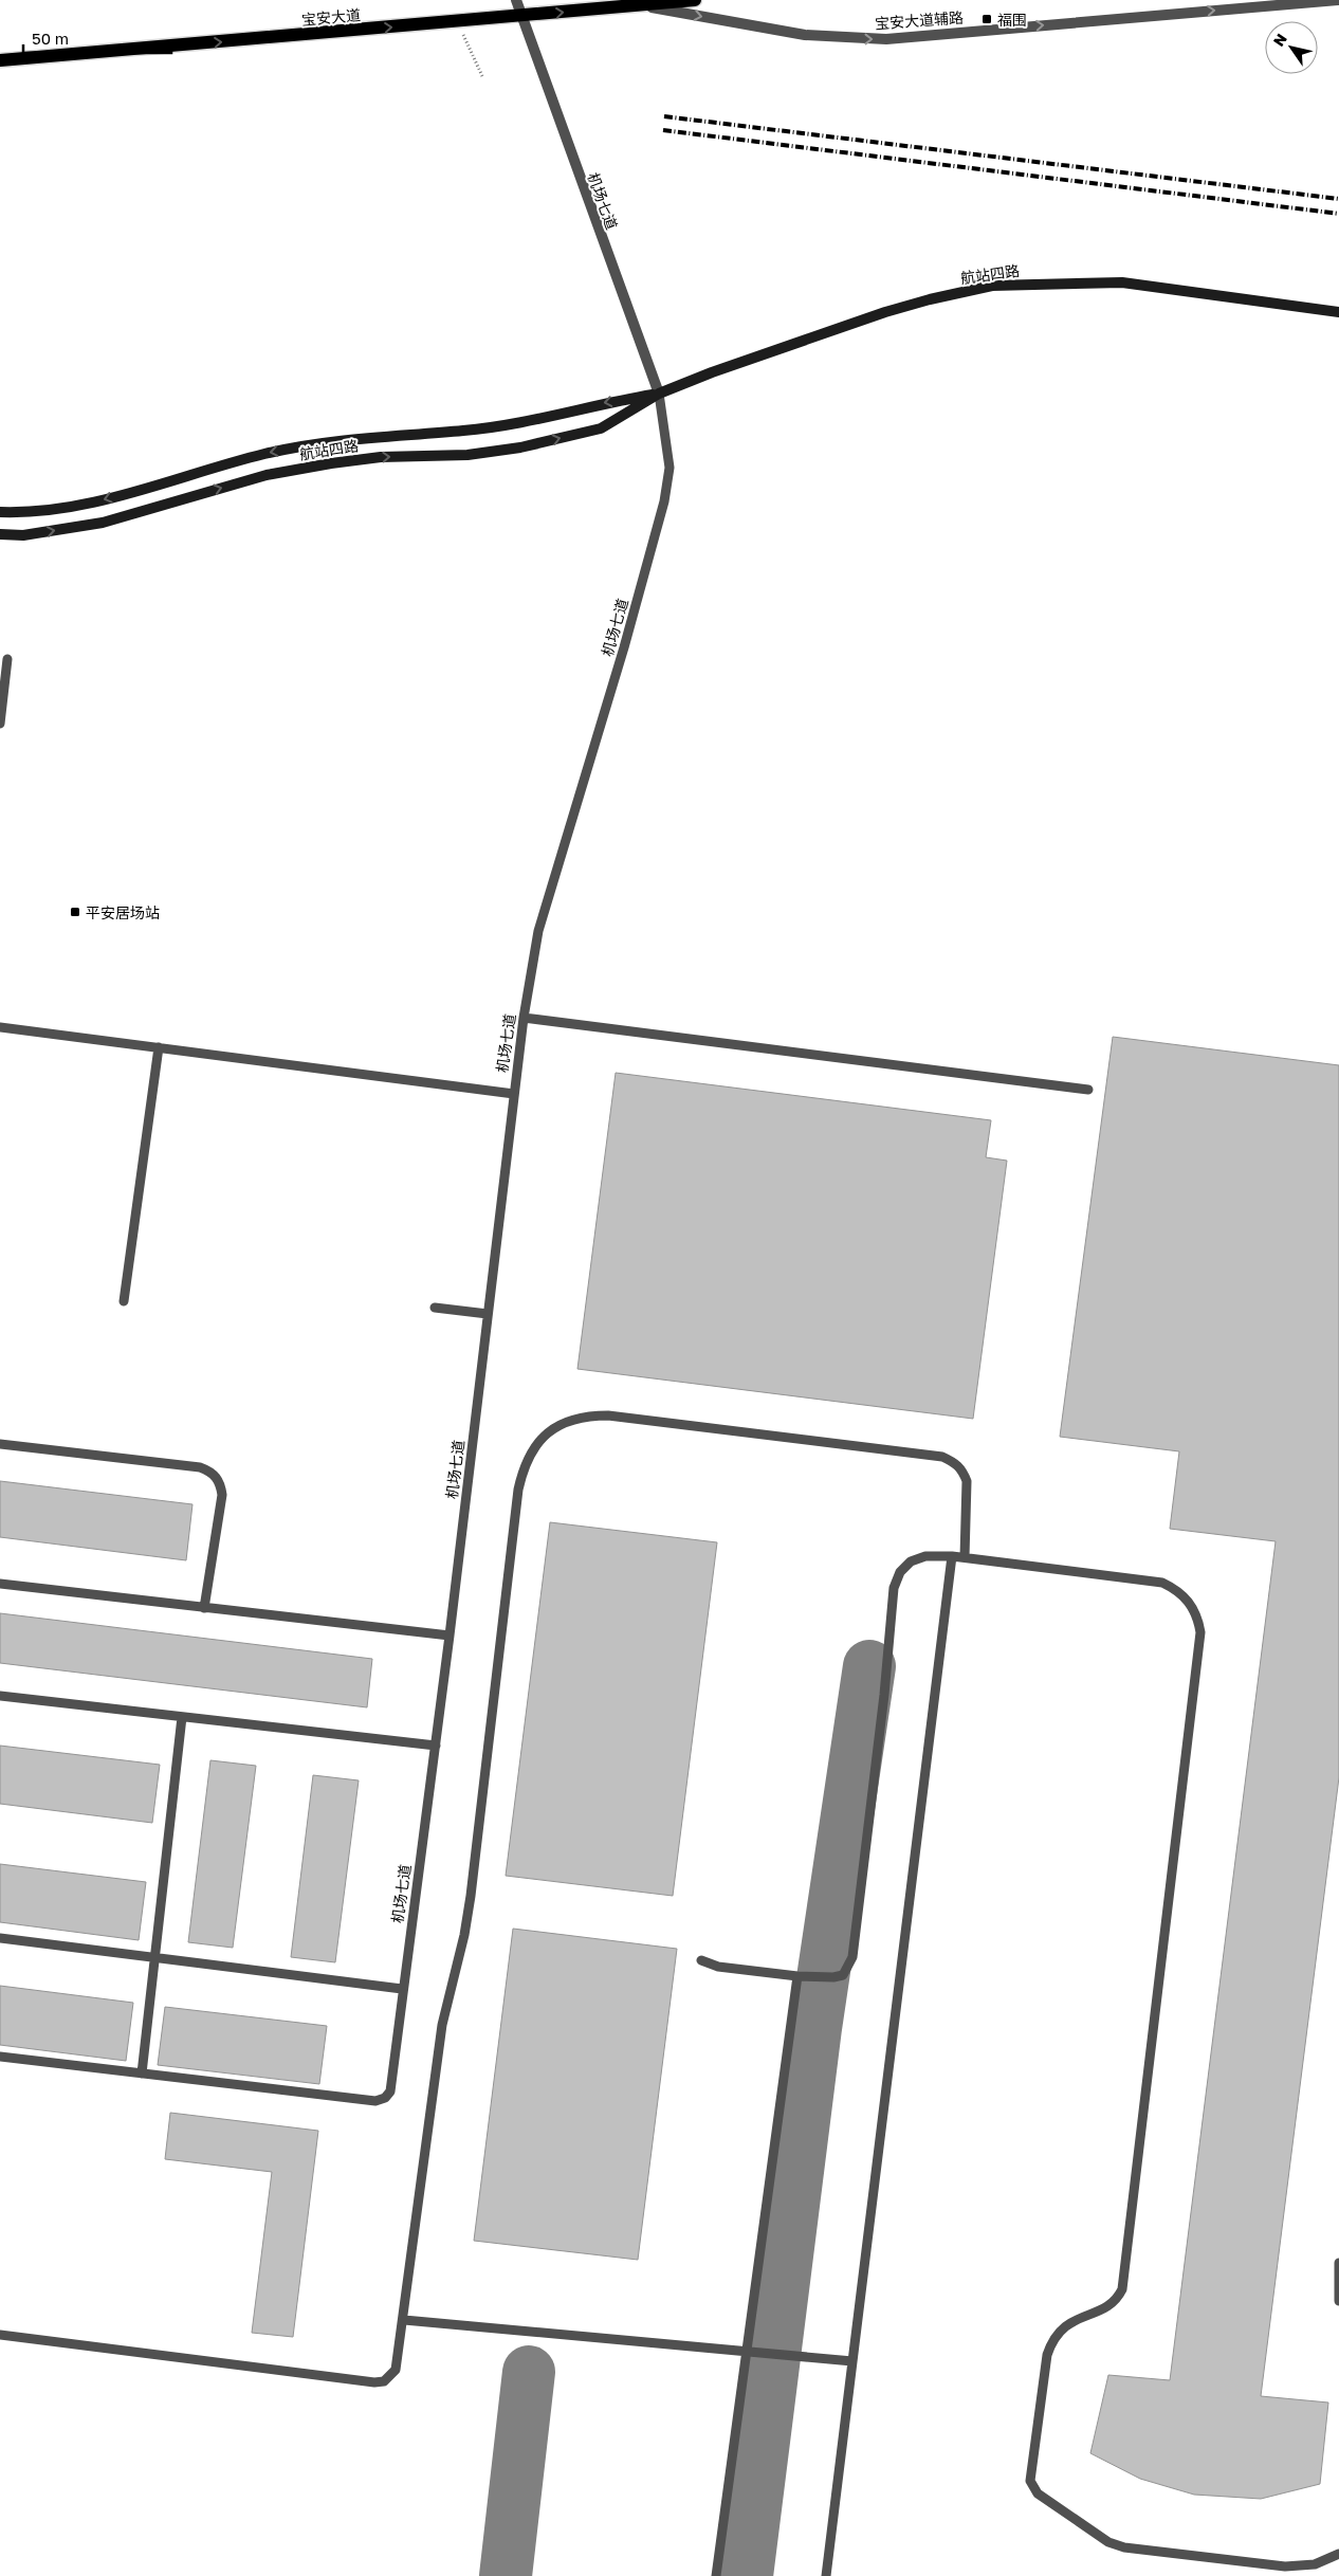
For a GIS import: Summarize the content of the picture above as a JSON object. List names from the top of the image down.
{
  "streets": {
    "main road": ["宝安大道", "航站四路"],
    "street": ["宝安大道辅路", "机场七道"]
  },
  "crossings": [
    ["宝安大道", "宝安大道辅路"],
    ["宝安大道", "机场七道"],
    ["机场七道", "航站四路"]
  ],
  "one_way": ["宝安大道", "宝安大道辅路"],
  "places": {
    "transit": ["福围", "平安居场站"]
  },
  "scale_bar": "50 m",
  "north": "top left"
}
